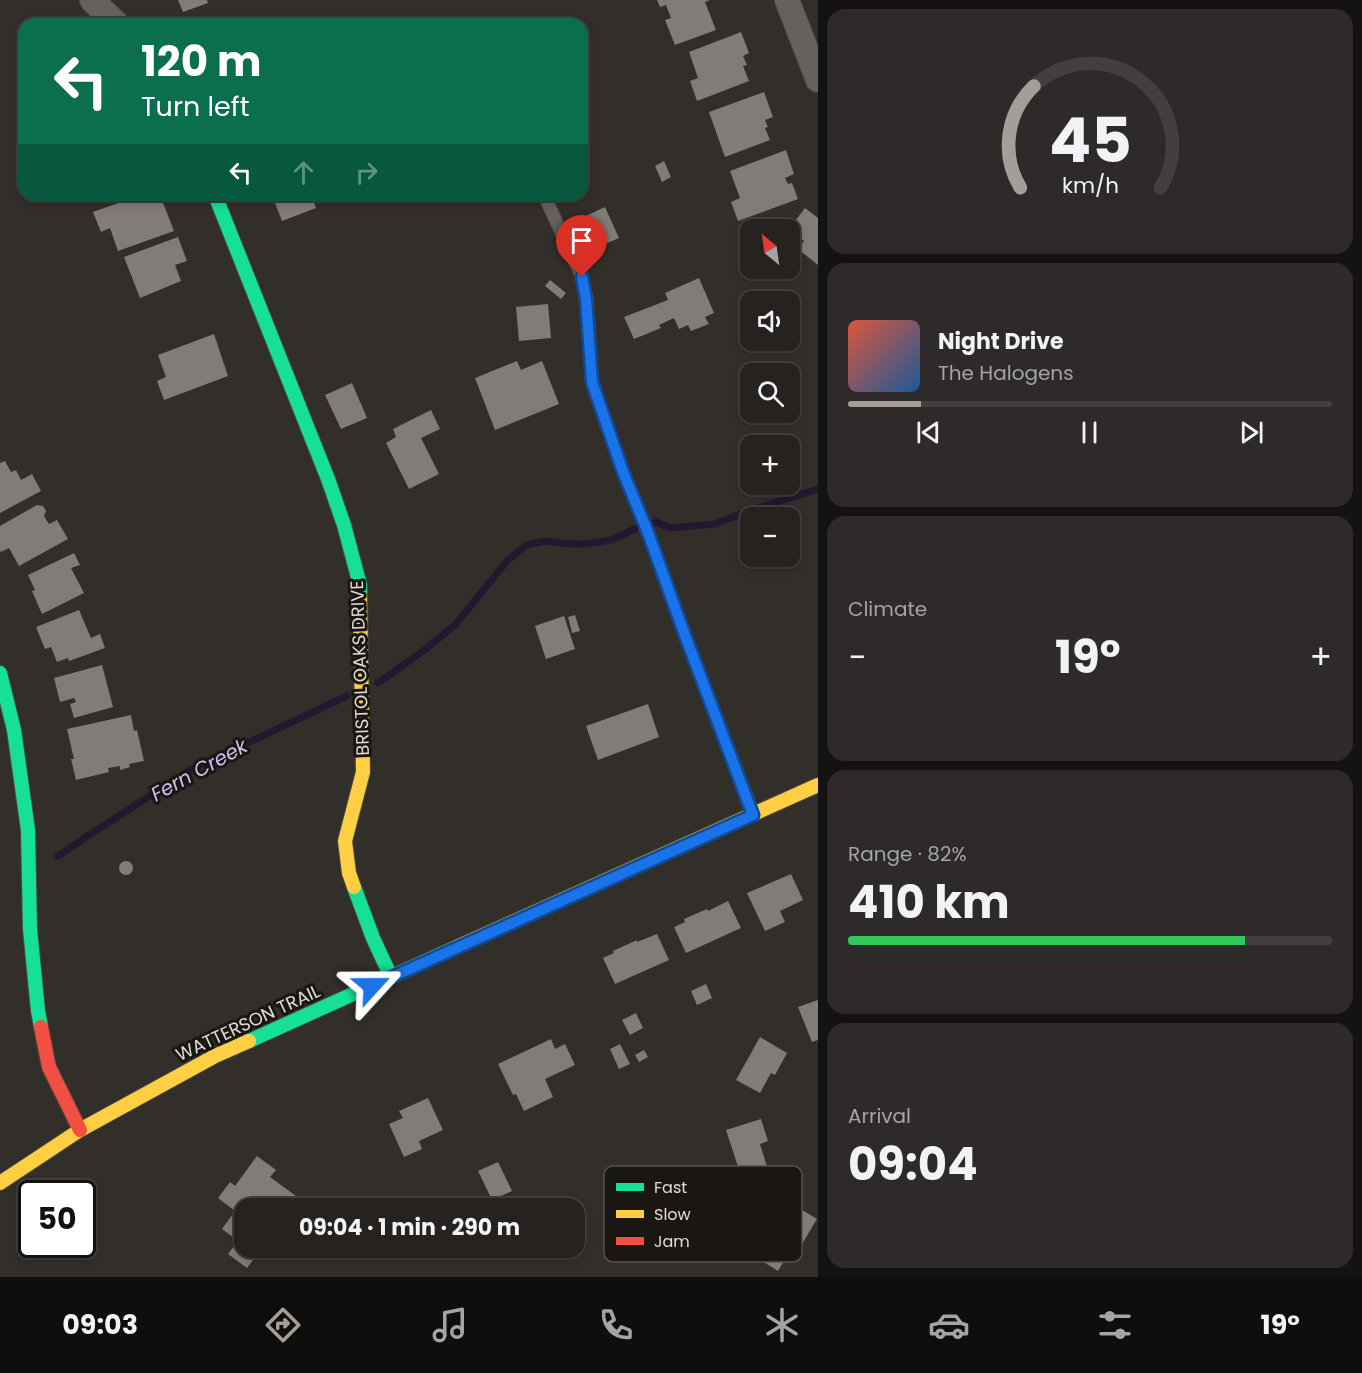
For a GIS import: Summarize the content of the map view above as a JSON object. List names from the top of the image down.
{
  "streets": {
    "street": ["BRISTOL OAKS DRIVE", "WATTERSON TRAIL"]
  },
  "crossings": [
    ["BRISTOL OAKS DRIVE", "WATTERSON TRAIL"]
  ],
  "water": ["Fern Creek"],
  "legend": ["Fast", "Slow", "Jam"],
  "north": "top left",
  "page": {
    "turn": ["120 m", "Turn left"],
    "map_buttons": ["+", "−"],
    "song": ["Night Drive", "The Halogens"],
    "tile": [
      "Climate",
      ["Range · 82%", "410 km"],
      ["Arrival", "09:04"]
    ],
    "heat": ["−", "19°", "+"],
    "limit": "50",
    "trip": "09:04 · 1 min · 290 m",
    "tabs": ["09:03", "19°"],
    "gauge": ["45", "km/h"]
  }
}
